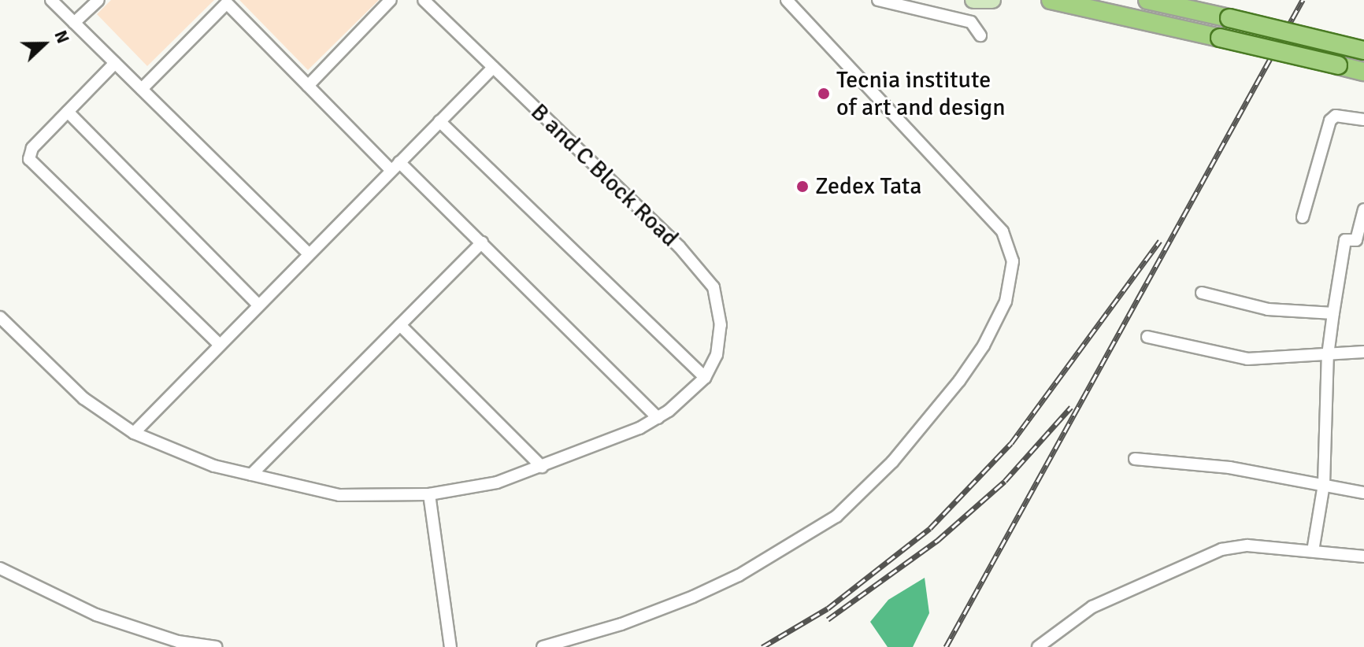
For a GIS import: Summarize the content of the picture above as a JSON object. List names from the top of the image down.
{
  "streets": {
    "street": ["B and C Block Road"]
  },
  "places": ["Tecnia institute of art and design", "Zedex Tata"],
  "north": "right"
}
